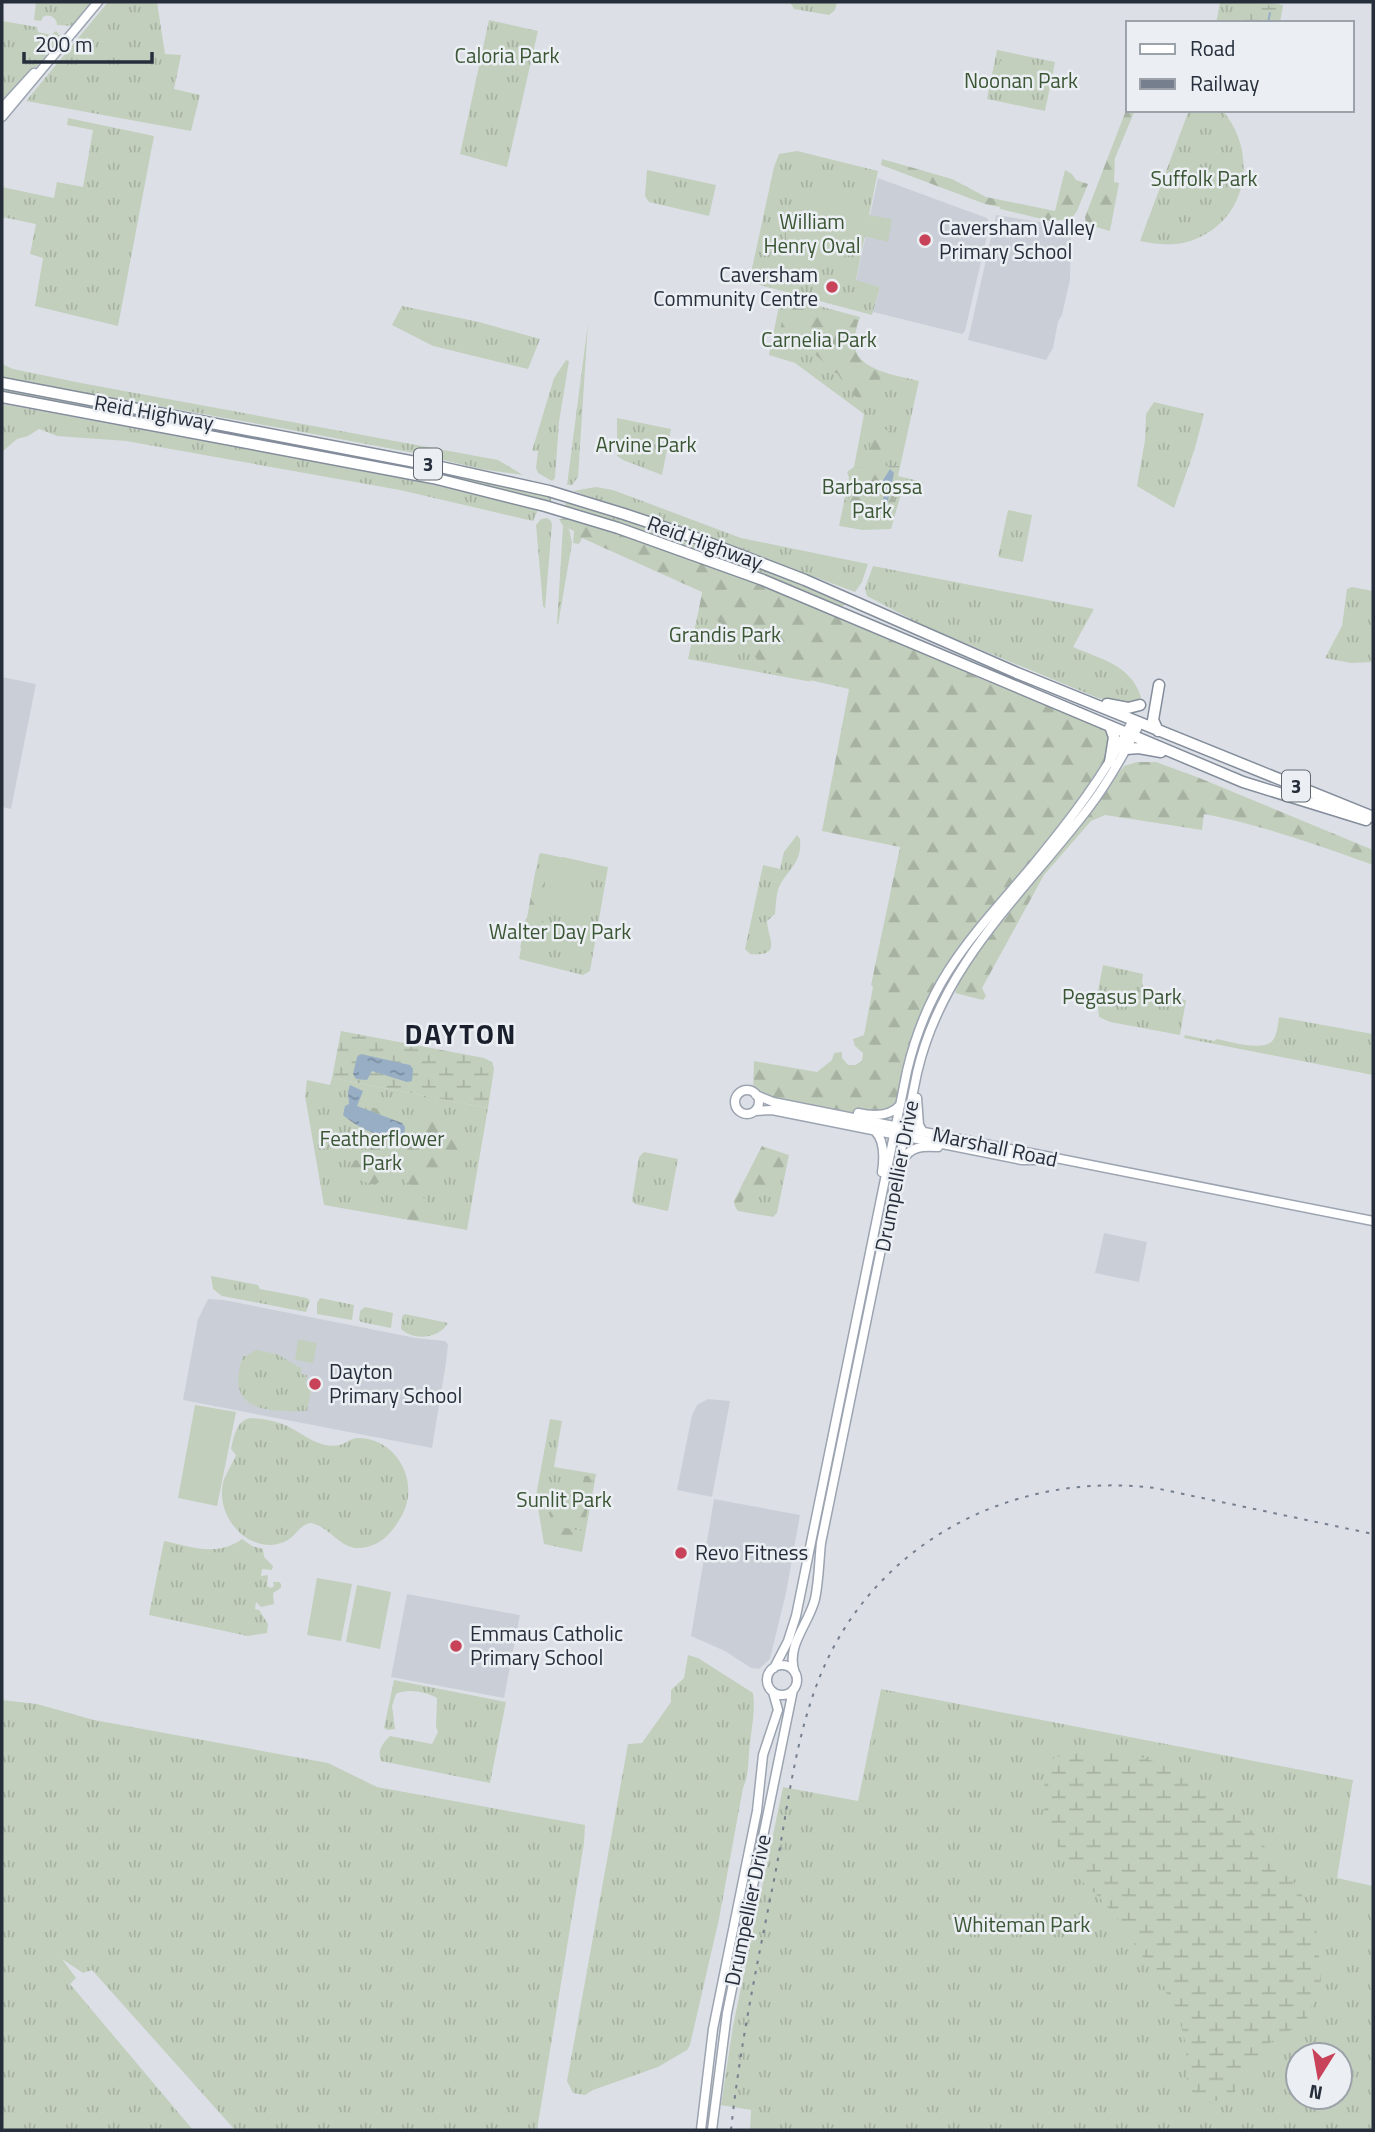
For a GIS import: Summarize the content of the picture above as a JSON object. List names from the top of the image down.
{
  "streets": {
    "highway": ["Reid Highway", "3"],
    "main road": ["Marshall Road", "Drumpellier Drive"]
  },
  "crossings": [
    ["Reid Highway", "Drumpellier Drive"],
    ["Marshall Road", "Drumpellier Drive"]
  ],
  "districts": ["DAYTON"],
  "parks": [
    "Caloria Park",
    "Noonan Park",
    "Suffolk Park",
    "William Henry Oval",
    "Carnelia Park",
    "Arvine Park",
    "Barbarossa Park",
    "Grandis Park",
    "Walter Day Park",
    "Pegasus Park",
    "Featherflower Park",
    "Sunlit Park",
    "Whiteman Park"
  ],
  "places": [
    "Caversham Valley Primary School",
    "Caversham Community Centre",
    "Dayton Primary School",
    "Revo Fitness",
    "Emmaus Catholic Primary School"
  ],
  "legend": ["Road", "Railway"],
  "scale_bar": "200 m",
  "north": "bottom"
}
